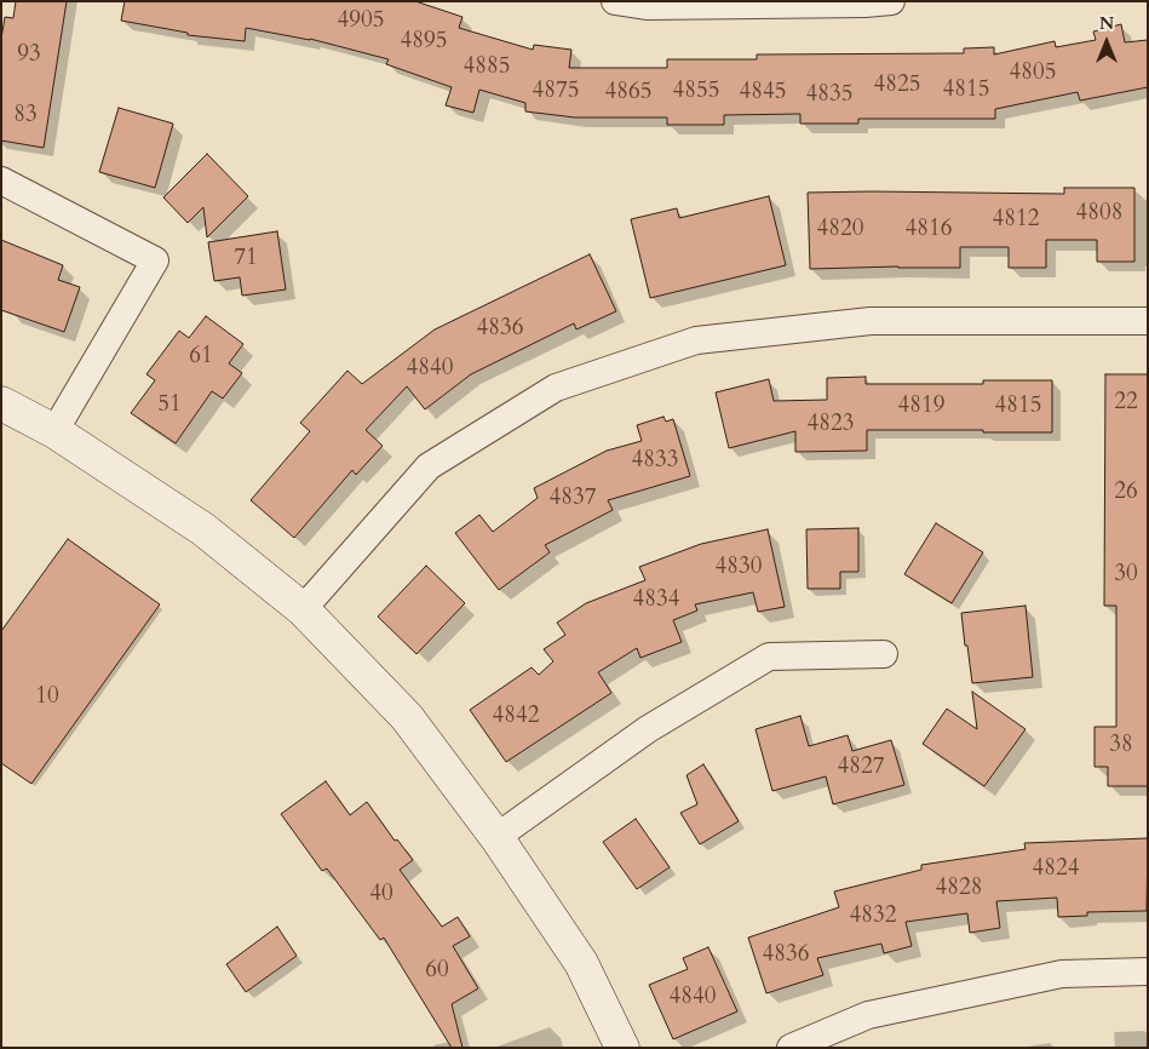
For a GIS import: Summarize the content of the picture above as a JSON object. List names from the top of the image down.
{
  "house_numbers": [
    "4905",
    "4895",
    "93",
    "4885",
    "4805",
    "4825",
    "4815",
    "4875",
    "4855",
    "4865",
    "4845",
    "4835",
    "83",
    "4808",
    "4812",
    "4820",
    "4816",
    "71",
    "4836",
    "61",
    "4840",
    "22",
    "51",
    "4819",
    "4815",
    "4823",
    "4833",
    "26",
    "4837",
    "4830",
    "30",
    "4834",
    "10",
    "4842",
    "38",
    "4827",
    "4824",
    "4828",
    "40",
    "4832",
    "4836",
    "60",
    "4840"
  ],
  "north": "top"
}
